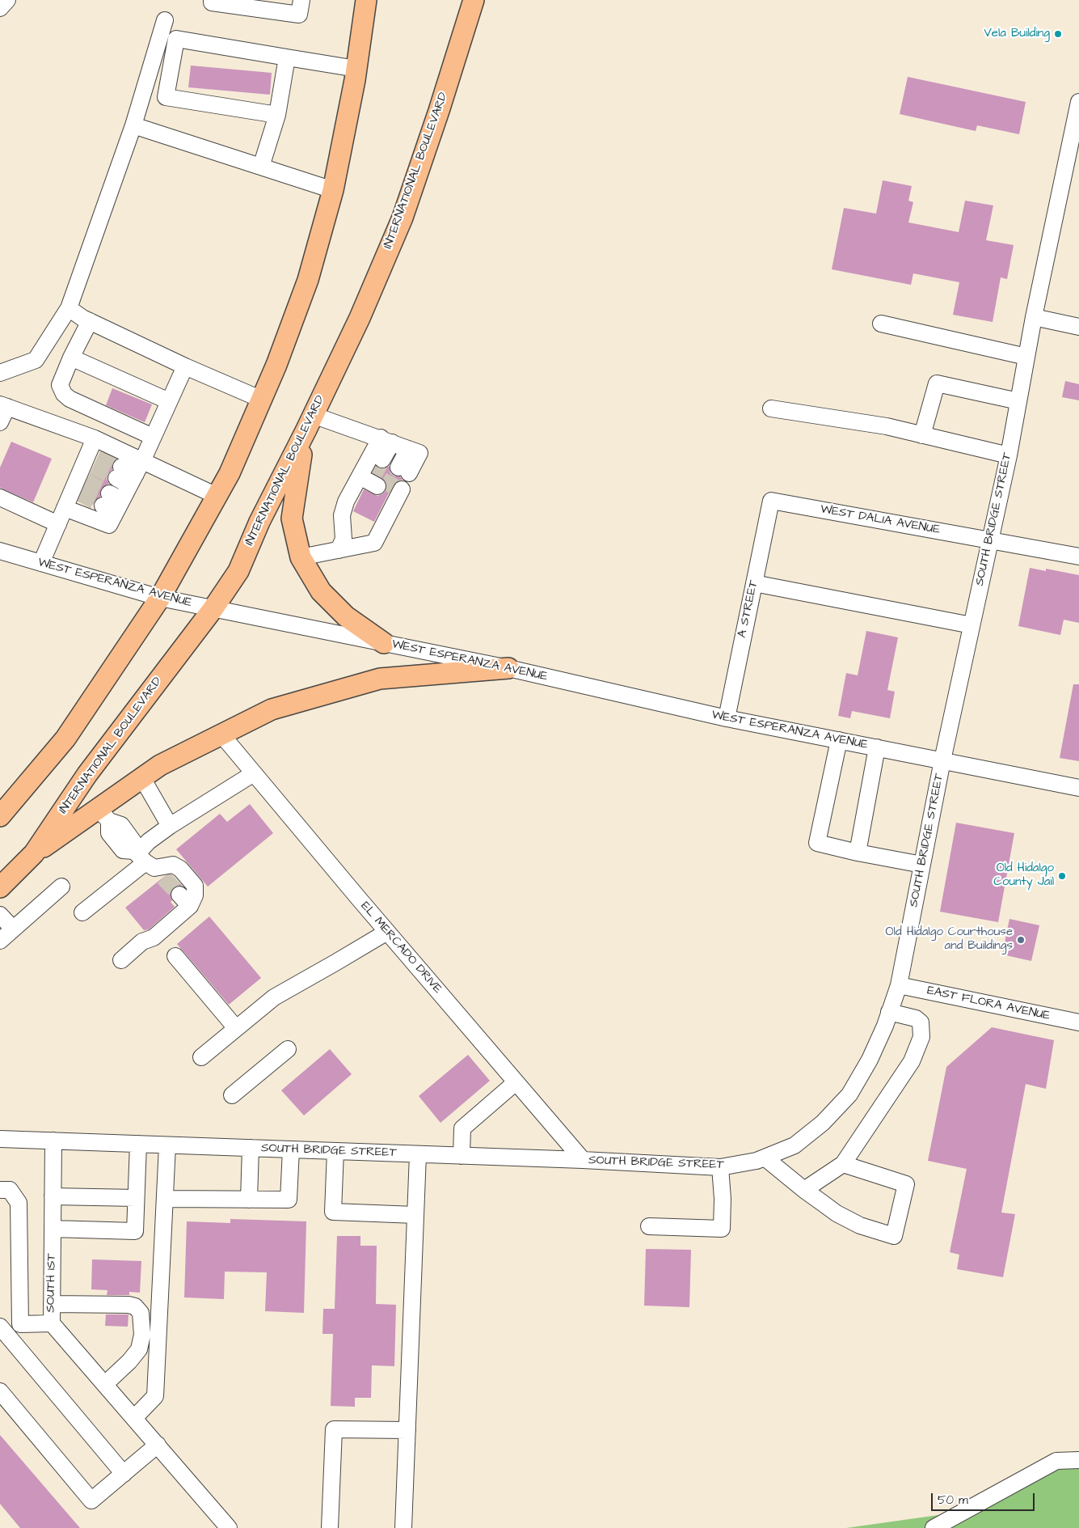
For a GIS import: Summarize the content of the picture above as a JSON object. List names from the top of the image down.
{
  "streets": {
    "main road": ["INTERNATIONAL BOULEVARD"],
    "street": [
      "SOUTH BRIDGE STREET",
      "WEST DALIA AVENUE",
      "WEST ESPERANZA AVENUE",
      "A STREET",
      "EL MERCADO DRIVE",
      "EAST FLORA AVENUE",
      "SOUTH 1ST"
    ]
  },
  "crossings": [
    ["INTERNATIONAL BOULEVARD", "WEST ESPERANZA AVENUE"],
    ["SOUTH BRIDGE STREET", "WEST DALIA AVENUE"],
    ["SOUTH BRIDGE STREET", "WEST ESPERANZA AVENUE"],
    ["SOUTH BRIDGE STREET", "EL MERCADO DRIVE"],
    ["SOUTH BRIDGE STREET", "EAST FLORA AVENUE"],
    ["SOUTH BRIDGE STREET", "SOUTH 1ST"],
    ["WEST DALIA AVENUE", "A STREET"],
    ["WEST ESPERANZA AVENUE", "A STREET"]
  ],
  "places": ["Vela Building", "Old Hidalgo County Jail", "Old Hidalgo Courthouse and Buildings"],
  "scale_bar": "50 m"
}
